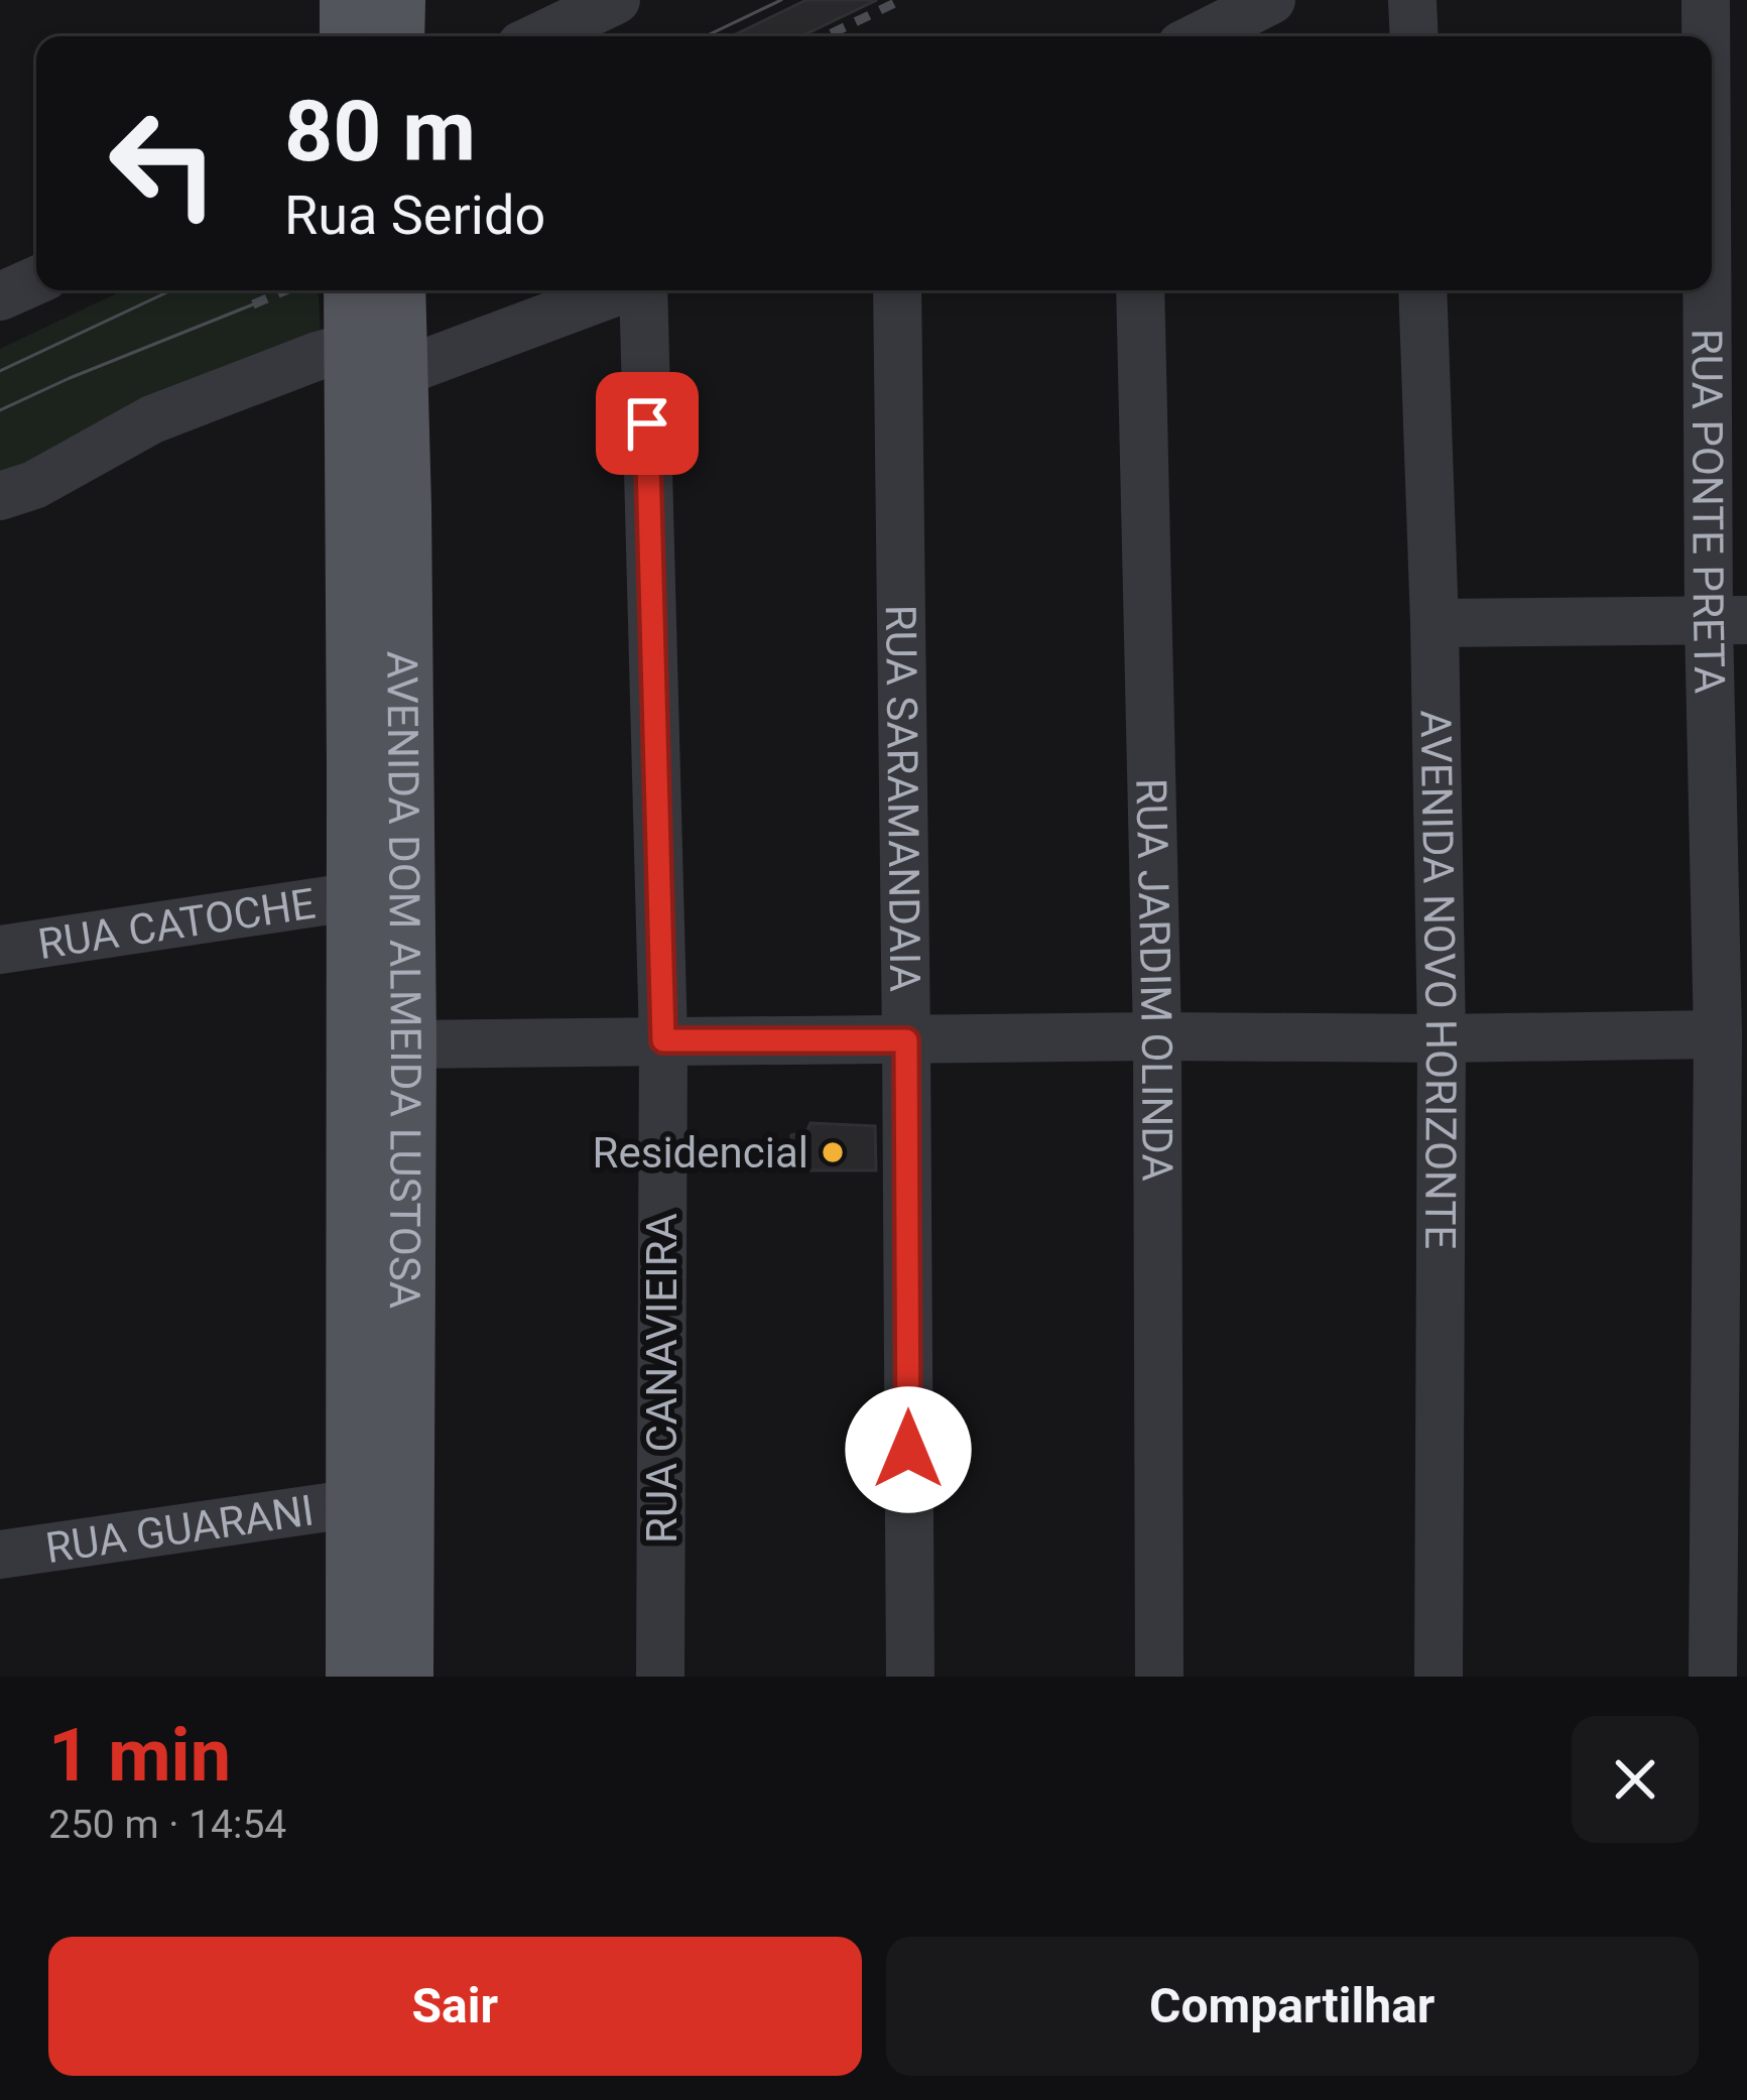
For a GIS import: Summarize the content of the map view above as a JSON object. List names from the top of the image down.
{
  "streets": {
    "main road": ["AVENIDA DOM ALMEIDA LUSTOSA"],
    "street": [
      "RUA PONTE PRETA",
      "RUA SARAMANDAIA",
      "RUA CATOCHE",
      "RUA JARDIM OLINDA",
      "AVENIDA NOVO HORIZONTE",
      "RUA CANAVIEIRA",
      "RUA GUARANI"
    ]
  },
  "crossings": [
    ["RUA CATOCHE", "AVENIDA DOM ALMEIDA LUSTOSA"],
    ["AVENIDA DOM ALMEIDA LUSTOSA", "RUA GUARANI"]
  ],
  "places": ["Residencial"],
  "page": {
    "turn": ["80 m", "Rua Serido"],
    "heading": ["1 min", "250 m · 14:54"],
    "buttons": ["Sair", "Compartilhar"]
  }
}
